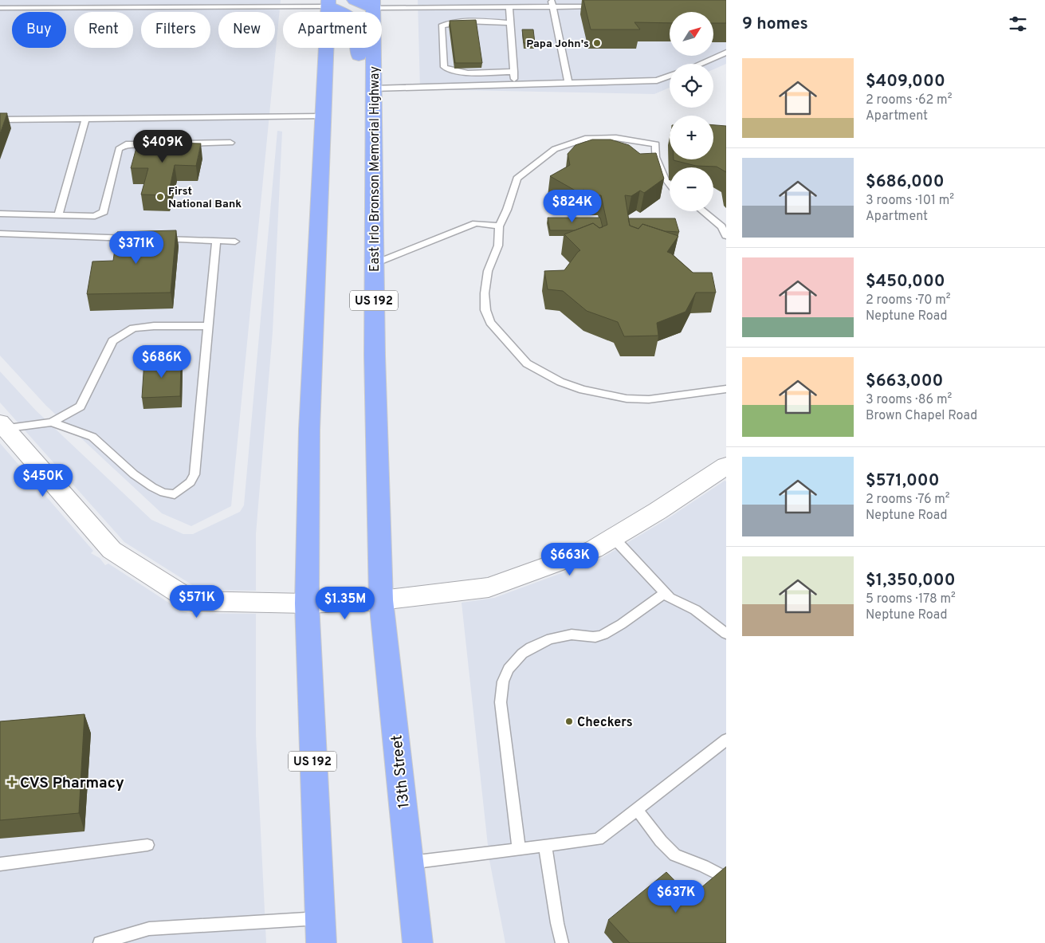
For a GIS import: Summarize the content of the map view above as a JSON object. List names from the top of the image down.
{
  "streets": {
    "highway": ["East Irlo Bronson Memorial Highway", "US 192", "13th Street"]
  },
  "crossings": [
    ["East Irlo Bronson Memorial Highway", "13th Street"]
  ],
  "places": {
    "other": ["Papa John's", "First National Bank", "Checkers"],
    "health": ["CVS Pharmacy"]
  },
  "north": "top right",
  "page": {
    "heading": "9 homes",
    "map_buttons": ["+", "−"],
    "chip": [
      "Buy",
      "Rent",
      "Filters",
      "New",
      "Apartment"
    ],
    "list": [
      {
        "name": "$409,000",
        "note": "2 rooms · 62 m² · Apartment"
      },
      {
        "name": "$686,000",
        "note": "3 rooms · 101 m² · Apartment"
      },
      {
        "name": "$450,000",
        "note": "2 rooms · 70 m² · Neptune Road"
      },
      {
        "name": "$663,000",
        "note": "3 rooms · 86 m² · Brown Chapel Road"
      },
      {
        "name": "$571,000",
        "note": "2 rooms · 76 m² · Neptune Road"
      },
      {
        "name": "$1,350,000",
        "note": "5 rooms · 178 m² · Neptune Road"
      }
    ],
    "price": [
      "$409K",
      "$824K",
      "$371K",
      "$686K",
      "$450K",
      "$663K",
      "$571K",
      "$1.35M",
      "$637K"
    ]
  }
}
